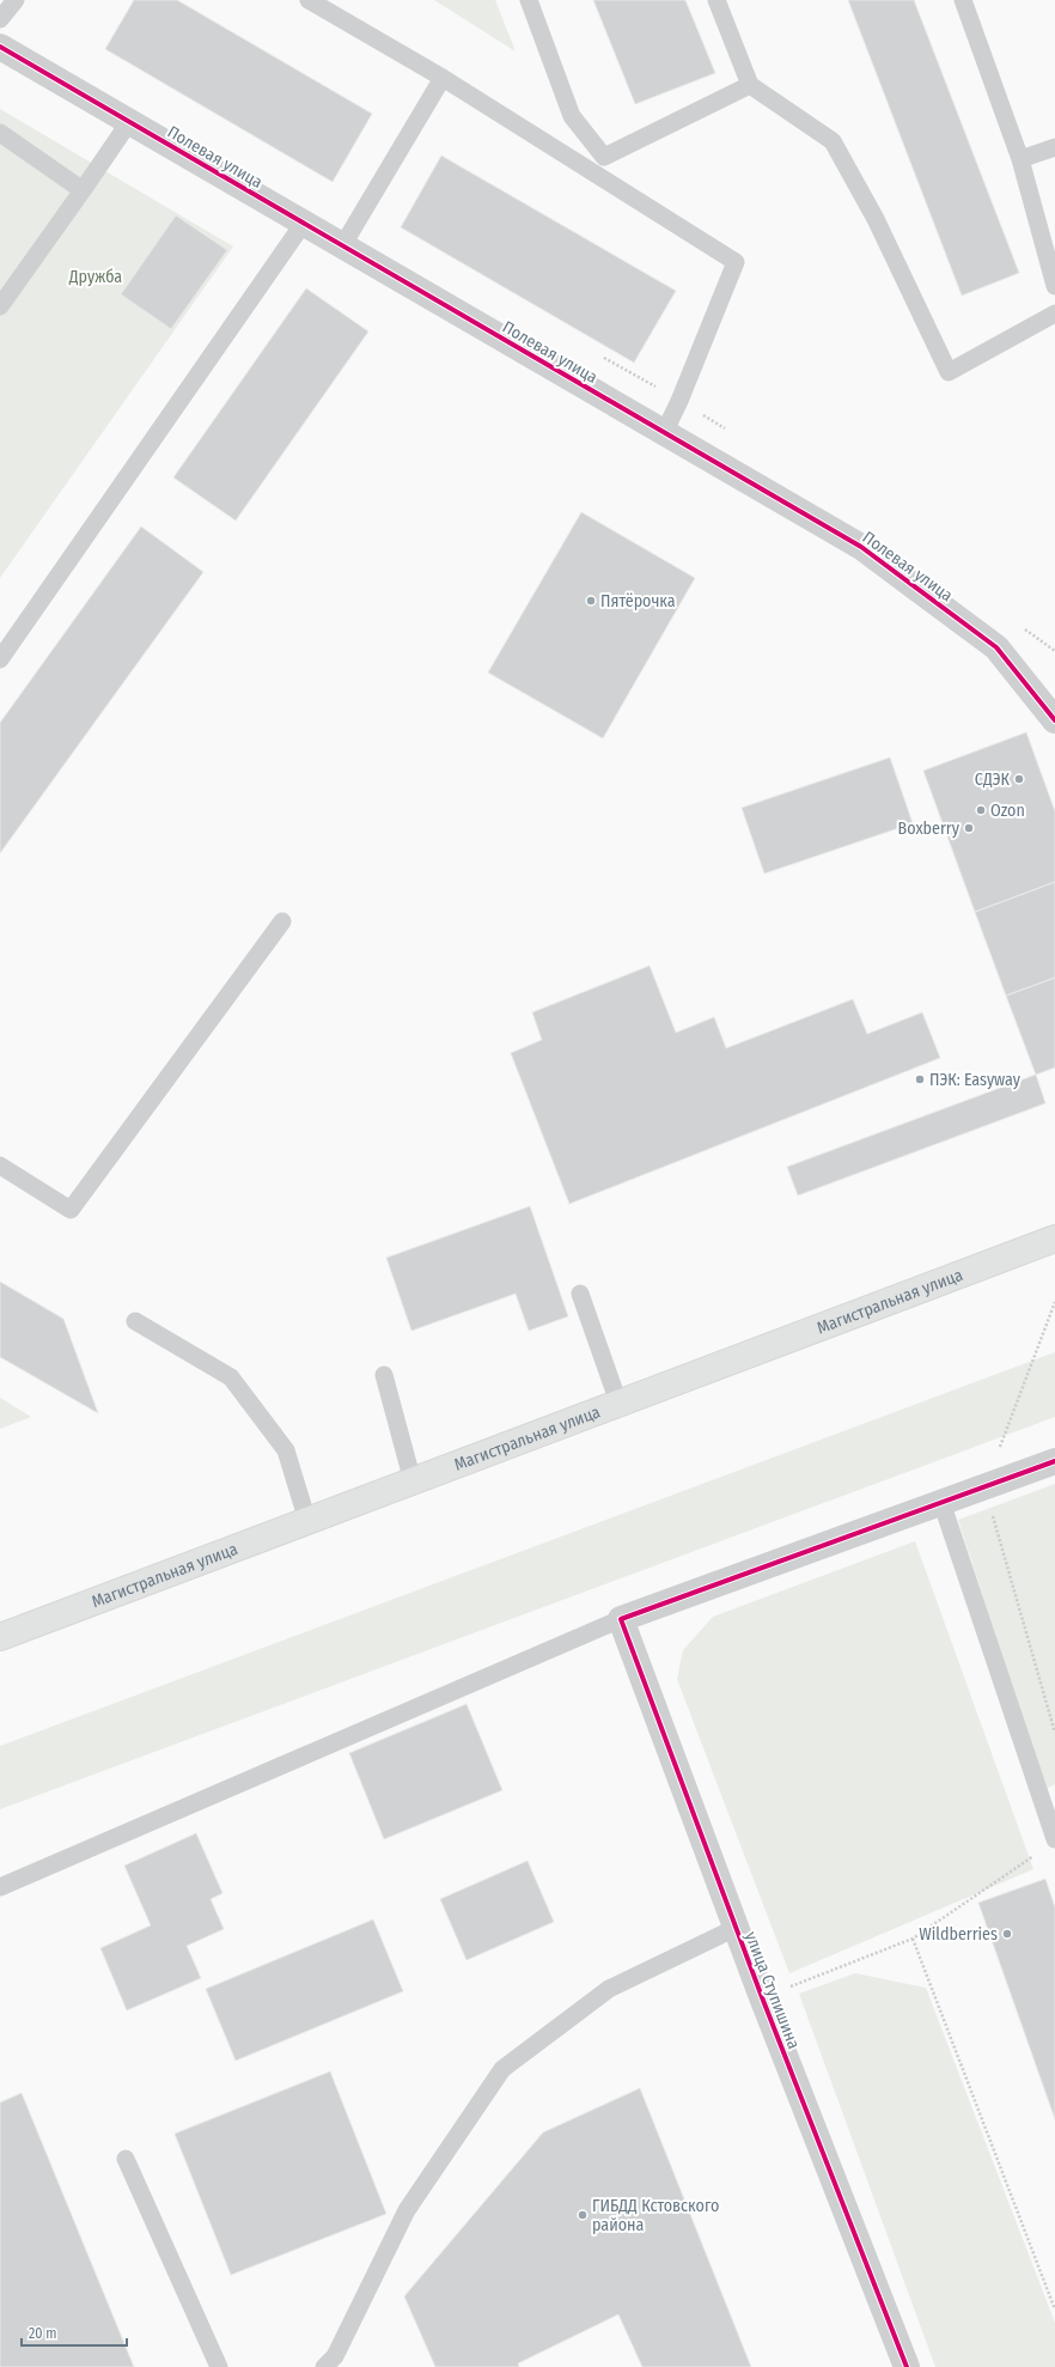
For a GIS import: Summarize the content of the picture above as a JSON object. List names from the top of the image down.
{
  "streets": {
    "main road": ["Магистральная улица"],
    "street": ["Полевая улица", "улица Ступишина"]
  },
  "parks": ["Дружба"],
  "places": [
    "Пятёрочка",
    "СДЭК",
    "Ozon",
    "Boxberry",
    "ПЭК: Easyway",
    "Wildberries",
    "ГИБДД Кстовского района"
  ],
  "scale_bar": "20 m"
}
